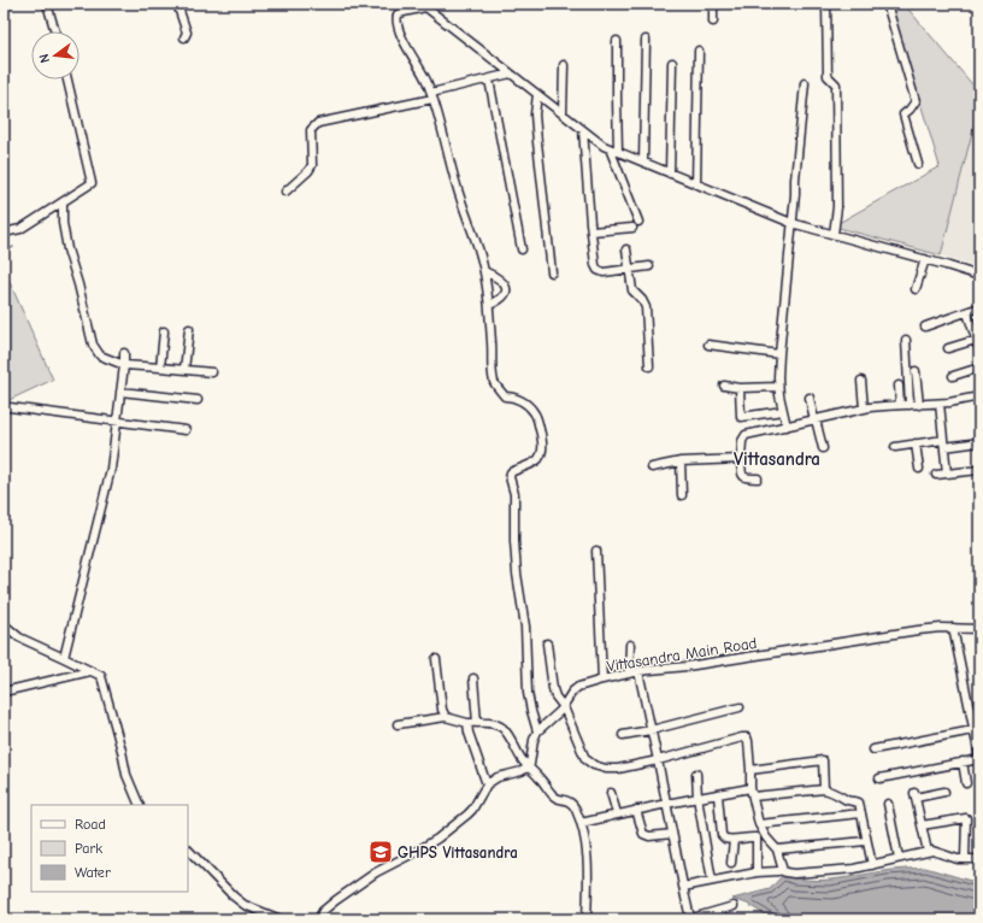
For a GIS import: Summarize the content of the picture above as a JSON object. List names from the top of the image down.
{
  "streets": {
    "street": ["Vittasandra Main Road"]
  },
  "districts": ["Vittasandra"],
  "places": {
    "school or university": ["GHPS Vittasandra"]
  },
  "legend": ["Road", "Park", "Water"],
  "north": "left"
}
